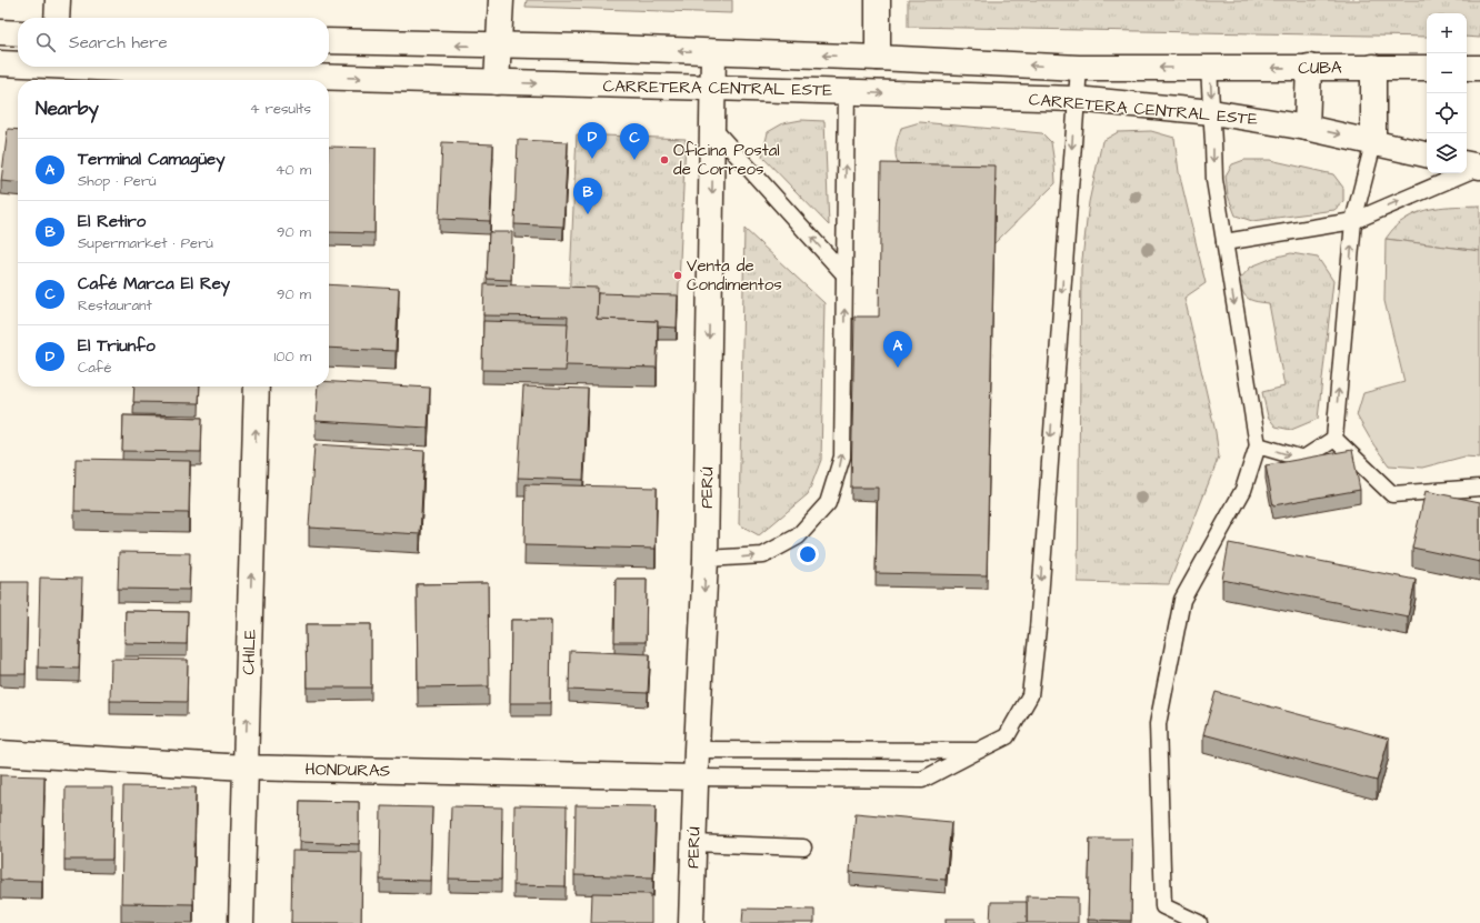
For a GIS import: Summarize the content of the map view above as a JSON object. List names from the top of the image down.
{
  "streets": {
    "main road": [
      "CUBA",
      "CARRETERA CENTRAL ESTE",
      "PERÚ",
      "CHILE",
      "HONDURAS"
    ]
  },
  "crossings": [
    ["CUBA", "CARRETERA CENTRAL ESTE"],
    ["CARRETERA CENTRAL ESTE", "PERÚ"],
    ["PERÚ", "HONDURAS"],
    ["CHILE", "HONDURAS"]
  ],
  "one_way": ["CUBA", "PERÚ", "CHILE"],
  "places": ["Oficina Postal de Correos", "Venta de Condimentos"],
  "page": {
    "map_buttons": ["+", "−"],
    "search": "Search here",
    "heading": ["Nearby", "4 results"],
    "pins": [
      "D",
      "C",
      "B",
      "A"
    ],
    "list": [
      {
        "mark": "A",
        "name": "Terminal Camagüey",
        "note": "Shop · Perú",
        "value": "40 m"
      },
      {
        "mark": "B",
        "name": "El Retiro",
        "note": "Supermarket · Perú",
        "value": "90 m"
      },
      {
        "mark": "C",
        "name": "Café Marca El Rey",
        "note": "Restaurant",
        "value": "90 m"
      },
      {
        "mark": "D",
        "name": "El Triunfo",
        "note": "Café",
        "value": "100 m"
      }
    ]
  }
}
